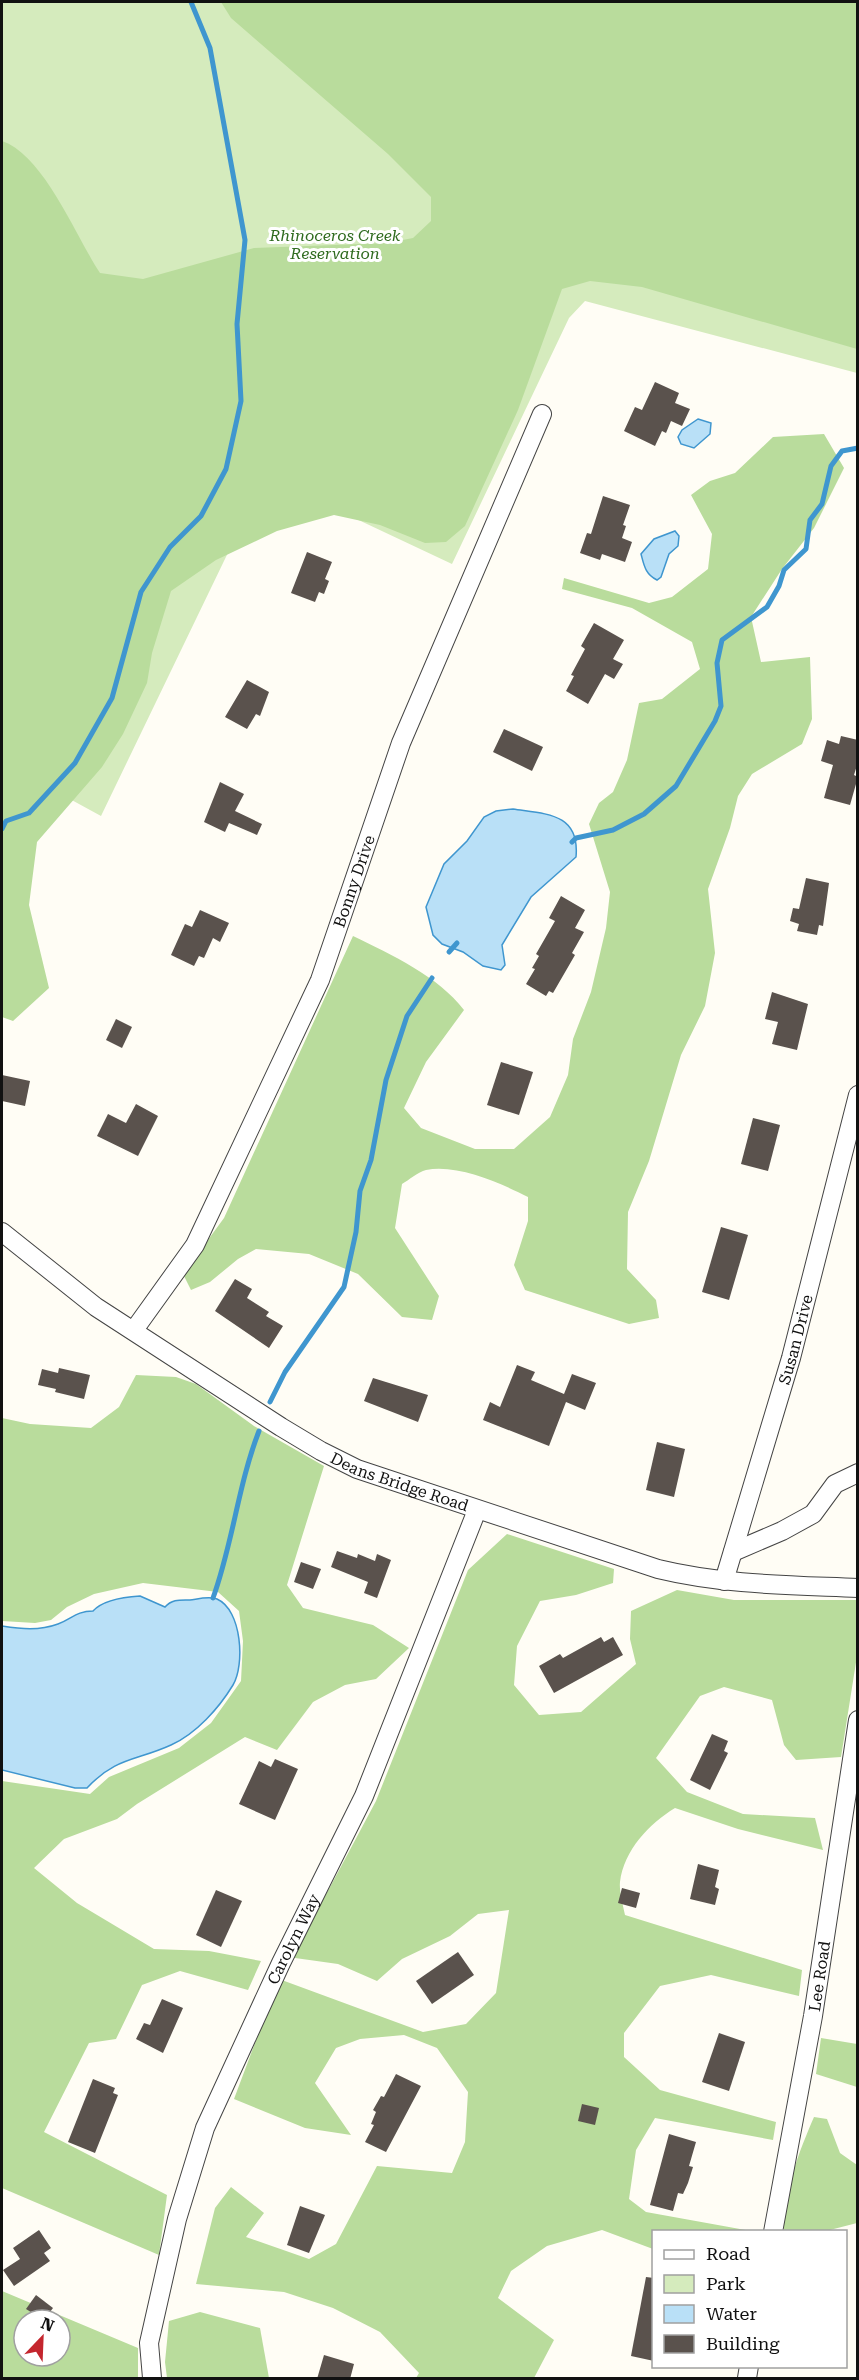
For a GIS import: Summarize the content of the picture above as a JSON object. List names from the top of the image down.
{
  "streets": {
    "street": [
      "Bonny Drive",
      "Susan Drive",
      "Deans Bridge Road",
      "Carolyn Way",
      "Lee Road"
    ]
  },
  "crossings": [
    ["Bonny Drive", "Deans Bridge Road"],
    ["Susan Drive", "Deans Bridge Road"],
    ["Deans Bridge Road", "Carolyn Way"]
  ],
  "parks": ["Rhinoceros Creek Reservation"],
  "legend": [
    "Road",
    "Park",
    "Water",
    "Building"
  ],
  "north": "top right"
}
